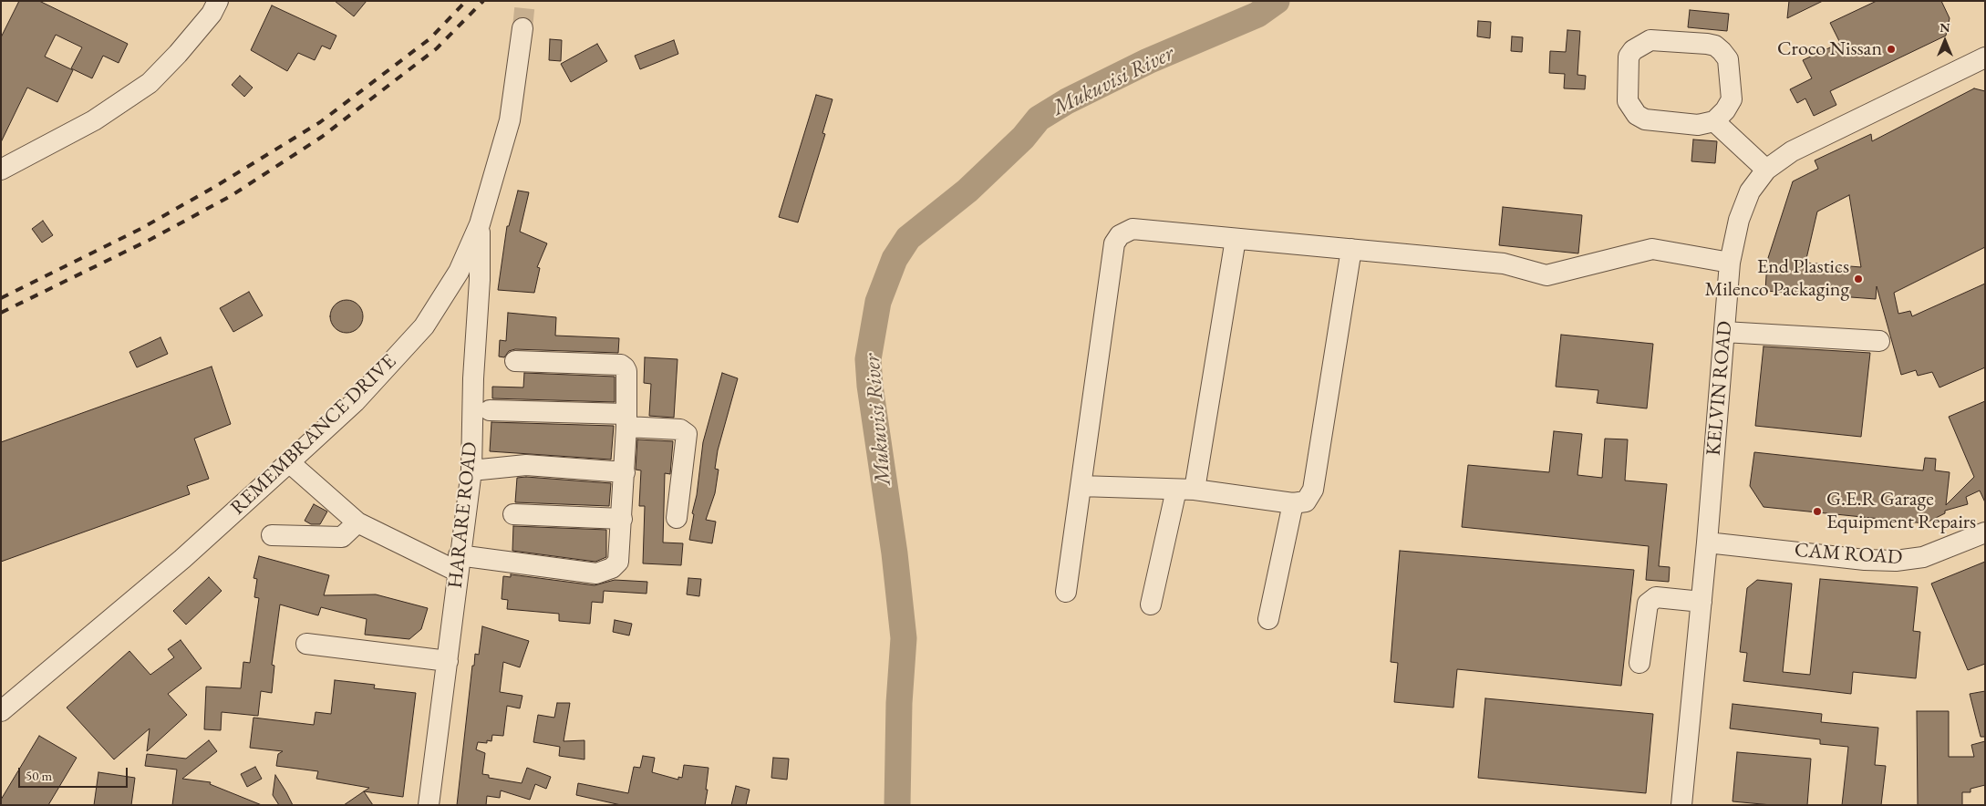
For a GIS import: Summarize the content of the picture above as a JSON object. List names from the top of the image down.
{
  "streets": {
    "street": [
      "KELVIN ROAD",
      "REMEMBRANCE DRIVE",
      "HARARE ROAD",
      "CAM ROAD"
    ]
  },
  "crossings": [
    ["KELVIN ROAD", "CAM ROAD"],
    ["REMEMBRANCE DRIVE", "HARARE ROAD"]
  ],
  "water": ["Mukuvisi River"],
  "places": ["Croco Nissan", "End Plastics Milenco Packaging", "G.E.R Garage Equipment Repairs"],
  "scale_bar": "50 m",
  "north": "top"
}
